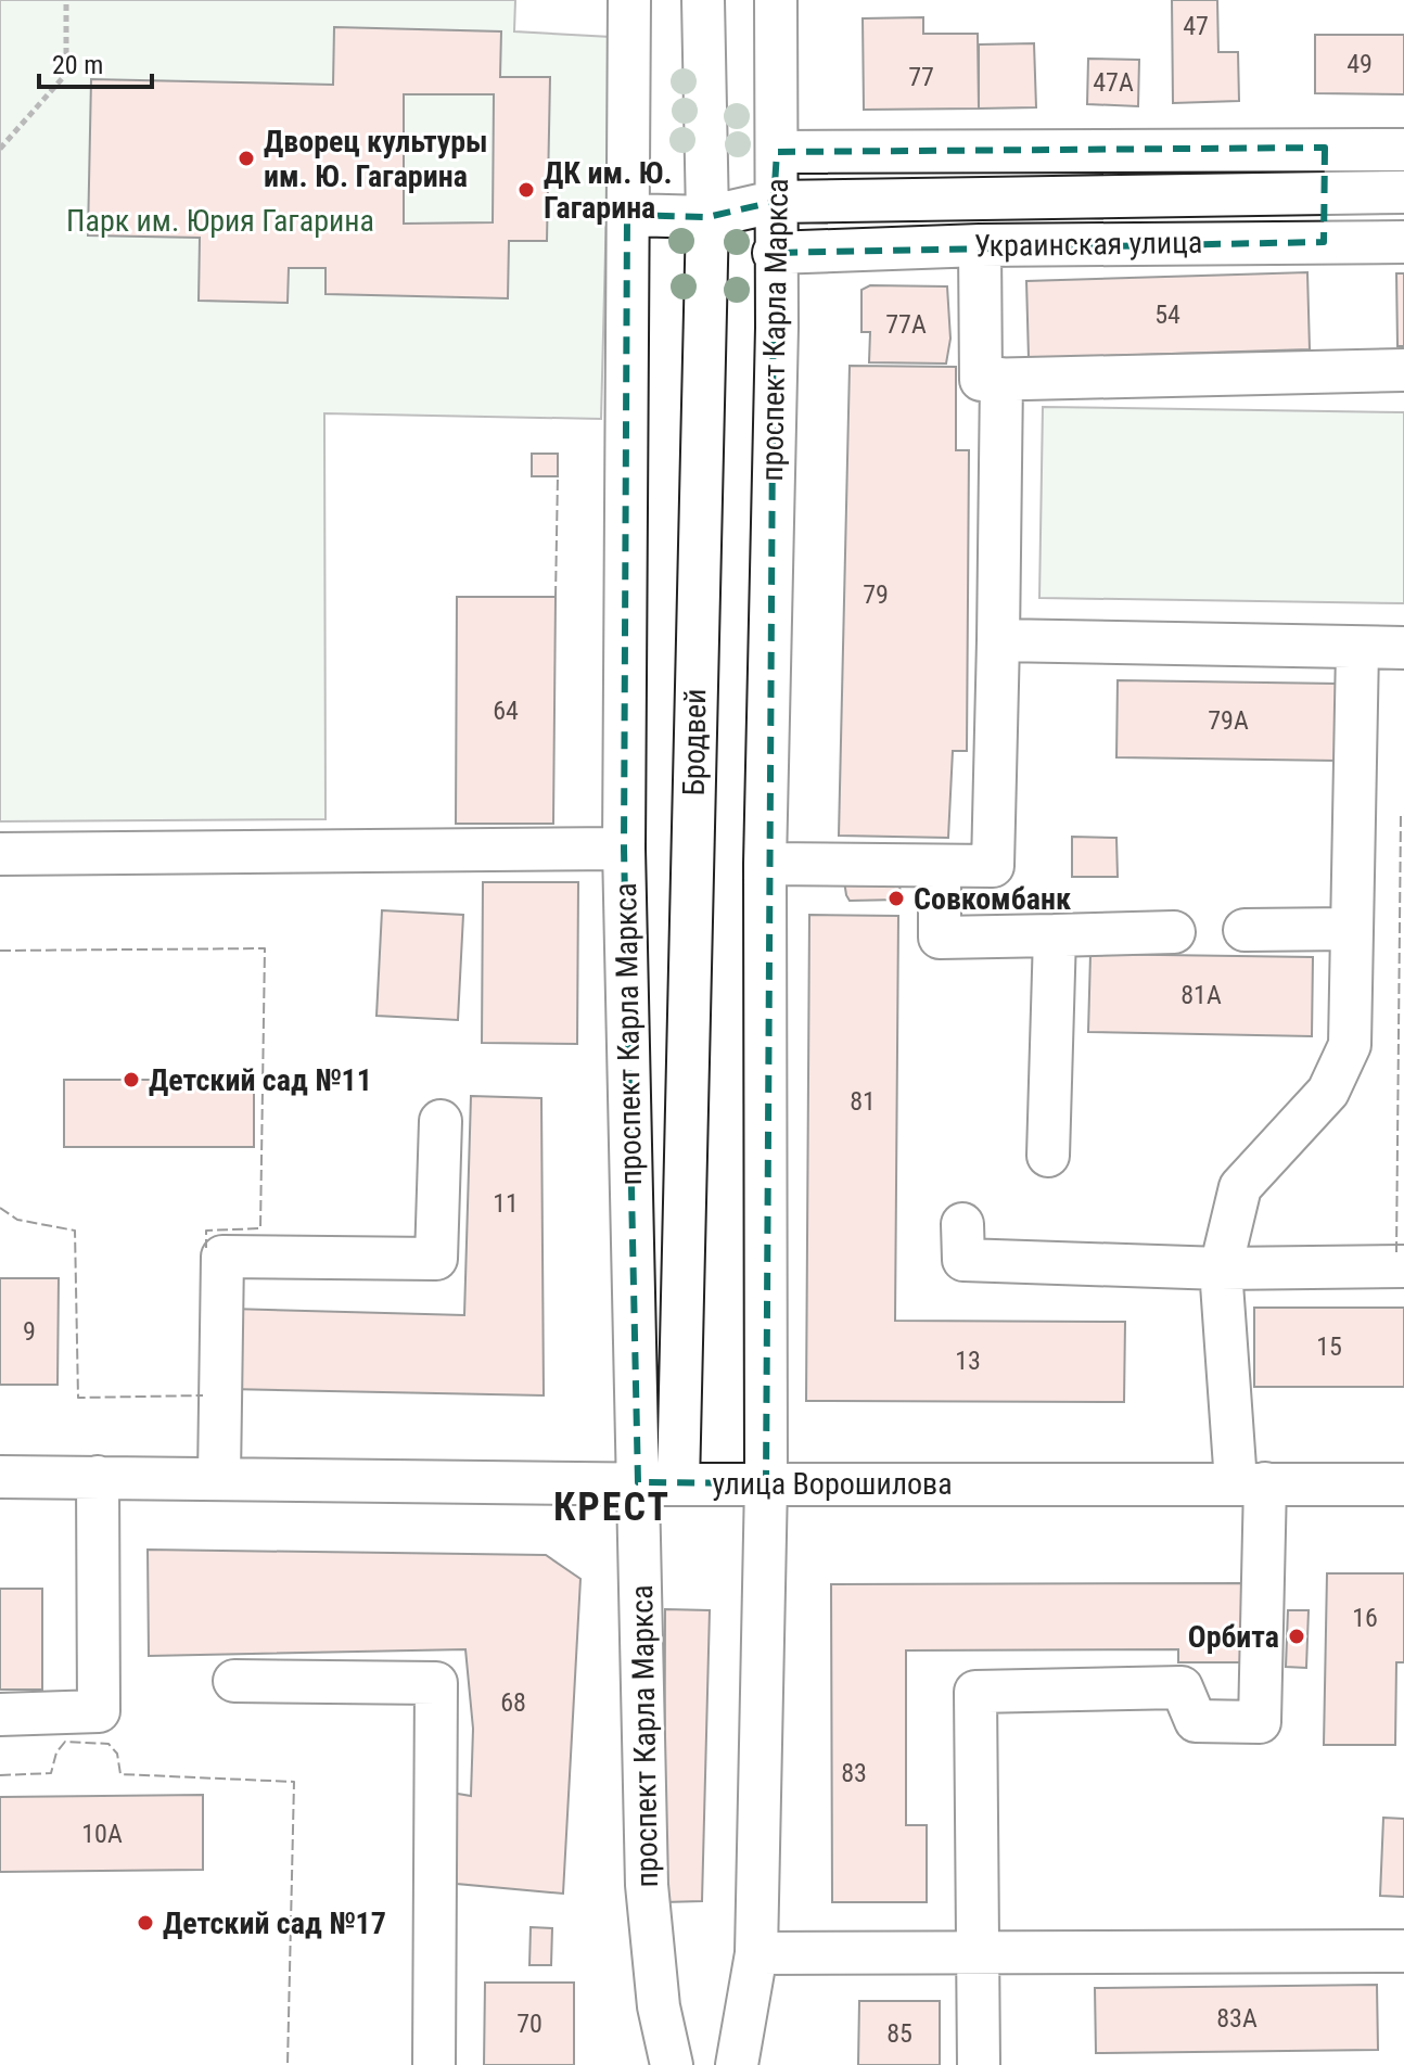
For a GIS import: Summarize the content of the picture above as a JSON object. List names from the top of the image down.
{
  "streets": {
    "street": [
      "Украинская улица",
      "проспект Карла Маркса",
      "Бродвей",
      "улица Ворошилова"
    ]
  },
  "crossings": [
    ["Украинская улица", "проспект Карла Маркса"],
    ["проспект Карла Маркса", "Бродвей"],
    ["проспект Карла Маркса", "улица Ворошилова"],
    ["Бродвей", "улица Ворошилова"]
  ],
  "districts": ["КРЕСТ"],
  "parks": ["Парк им. Юрия Гагарина"],
  "places": [
    "Дворец культуры им. Ю. Гагарина",
    "ДК им. Ю. Гагарина",
    "Совкомбанк",
    "Детский сад №11",
    "Орбита",
    "Детский сад №17"
  ],
  "house_numbers": [
    "47",
    "49",
    "77",
    "47А",
    "54",
    "77А",
    "79",
    "64",
    "79А",
    "81А",
    "81",
    "11",
    "9",
    "15",
    "13",
    "16",
    "68",
    "83",
    "10А",
    "83А",
    "70",
    "85"
  ],
  "scale_bar": "20 m"
}
